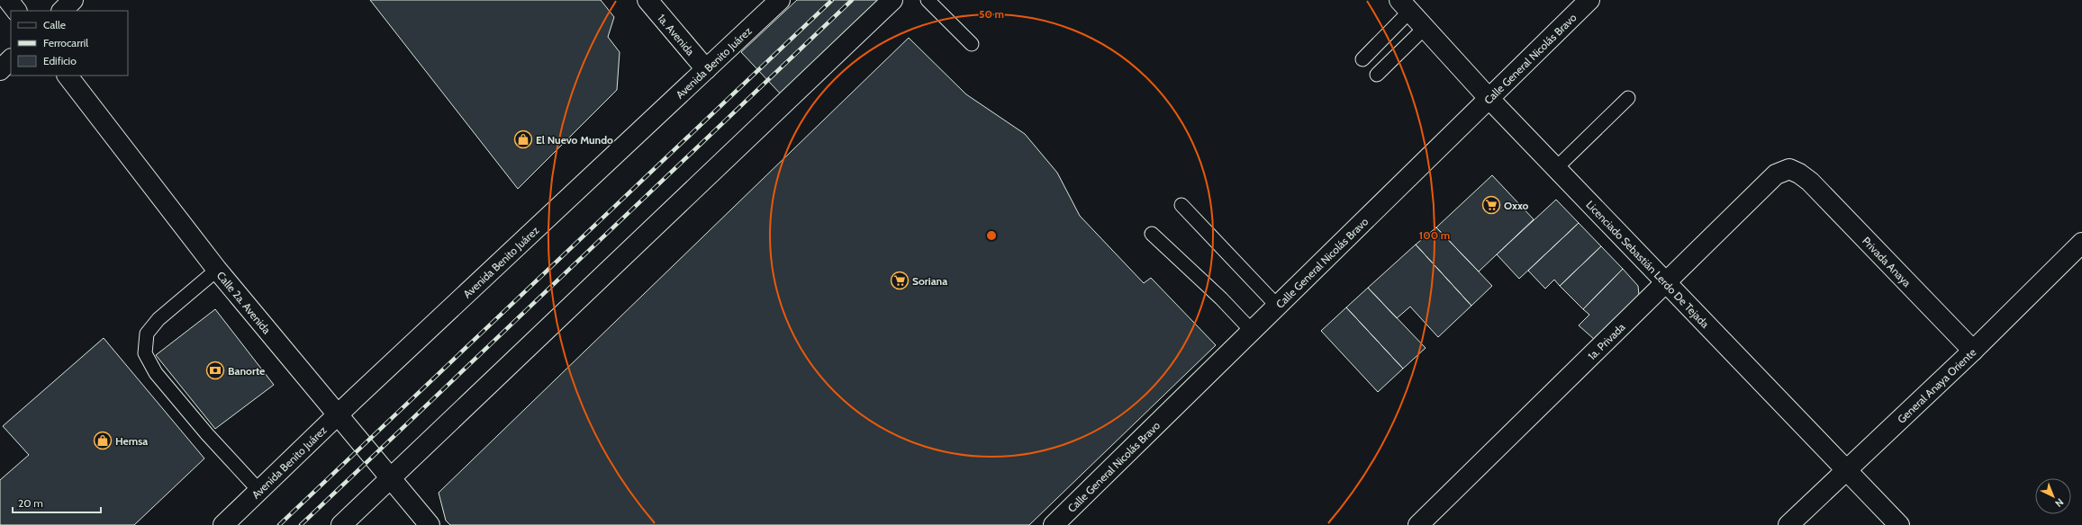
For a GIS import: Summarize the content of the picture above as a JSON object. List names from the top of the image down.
{
  "streets": {
    "street": [
      "1a. Avenida",
      "Calle General Nicolás Bravo",
      "Avenida Benito Juárez",
      "Privada Anaya",
      "Licenciado Sebastián Lerdo De Tejada",
      "Calle 2a. Avenida",
      "1a. Privada",
      "General Anaya Oriente"
    ]
  },
  "crossings": [
    ["1a. Avenida", "Avenida Benito Juárez"],
    ["Calle General Nicolás Bravo", "Licenciado Sebastián Lerdo De Tejada"],
    ["Avenida Benito Juárez", "Calle 2a. Avenida"],
    ["Privada Anaya", "1a. Privada"],
    ["Privada Anaya", "General Anaya Oriente"],
    ["Licenciado Sebastián Lerdo De Tejada", "1a. Privada"],
    ["Licenciado Sebastián Lerdo De Tejada", "General Anaya Oriente"]
  ],
  "places": {
    "shop": ["El Nuevo Mundo", "Hemsa"],
    "supermarket": ["Oxxo", "Soriana"],
    "bank": ["Banorte"]
  },
  "legend": ["Calle", "Ferrocarril", "Edificio"],
  "scale_bar": "20 m",
  "north": "bottom right",
  "rings": ["50 m", "100 m"]
}
